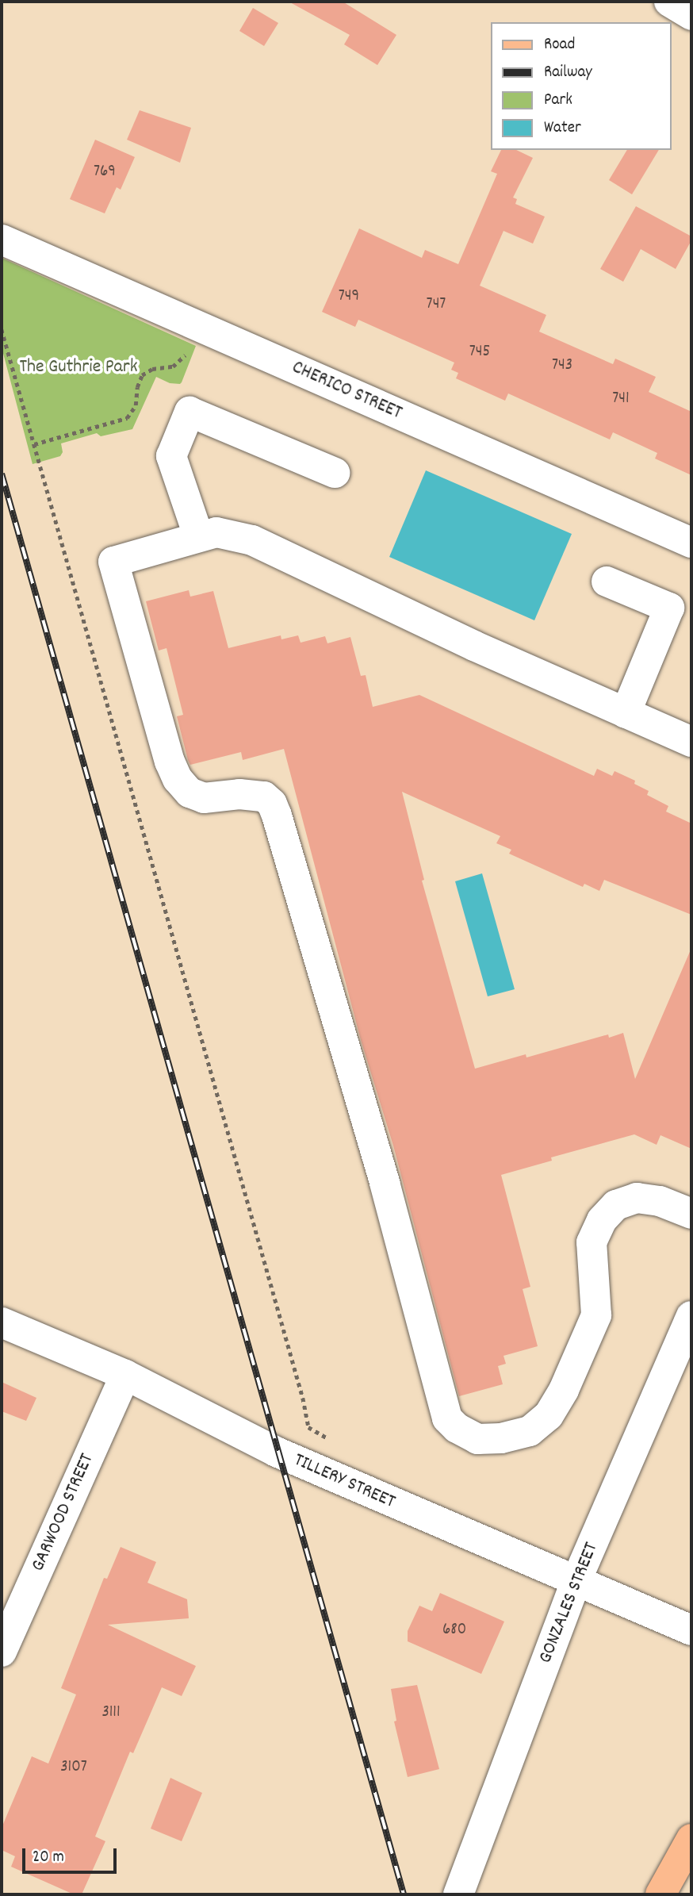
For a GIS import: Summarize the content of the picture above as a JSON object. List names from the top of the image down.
{
  "streets": {
    "street": [
      "CHERICO STREET",
      "TILLERY STREET",
      "GARWOOD STREET",
      "GONZALES STREET"
    ]
  },
  "crossings": [
    ["TILLERY STREET", "GARWOOD STREET"],
    ["TILLERY STREET", "GONZALES STREET"]
  ],
  "parks": ["The Guthrie Park"],
  "house_numbers": [
    "769",
    "749",
    "747",
    "745",
    "743",
    "741",
    "680",
    "3111",
    "3107"
  ],
  "legend": [
    "Road",
    "Railway",
    "Park",
    "Water"
  ],
  "scale_bar": "20 m"
}
